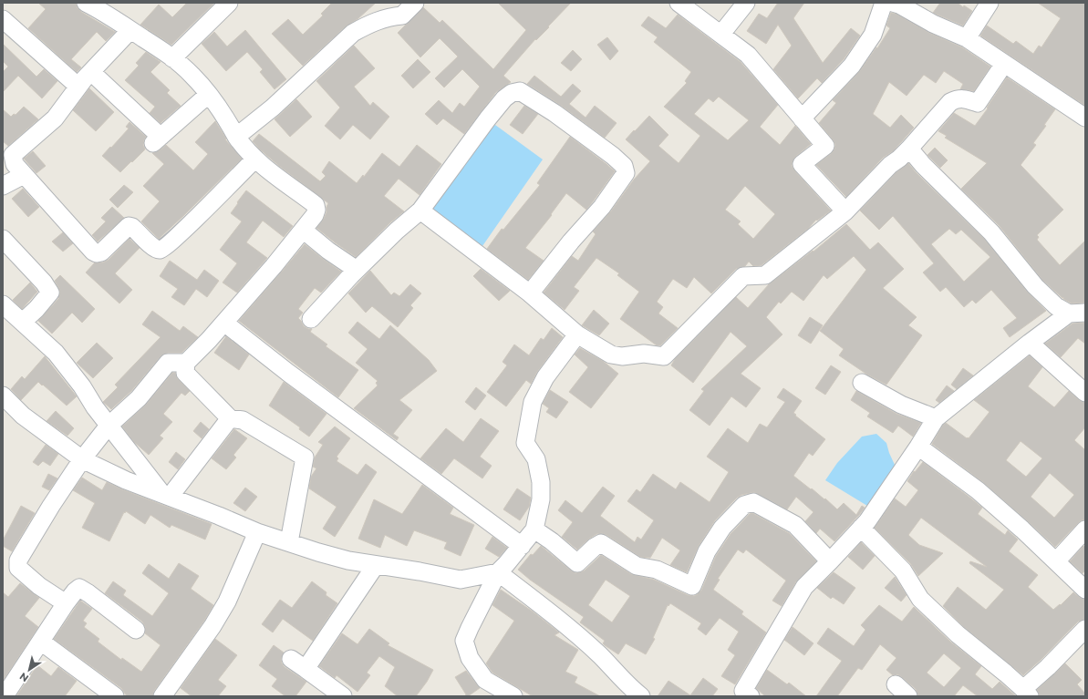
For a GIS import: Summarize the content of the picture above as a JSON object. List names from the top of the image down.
{
  "north": "bottom left"
}
